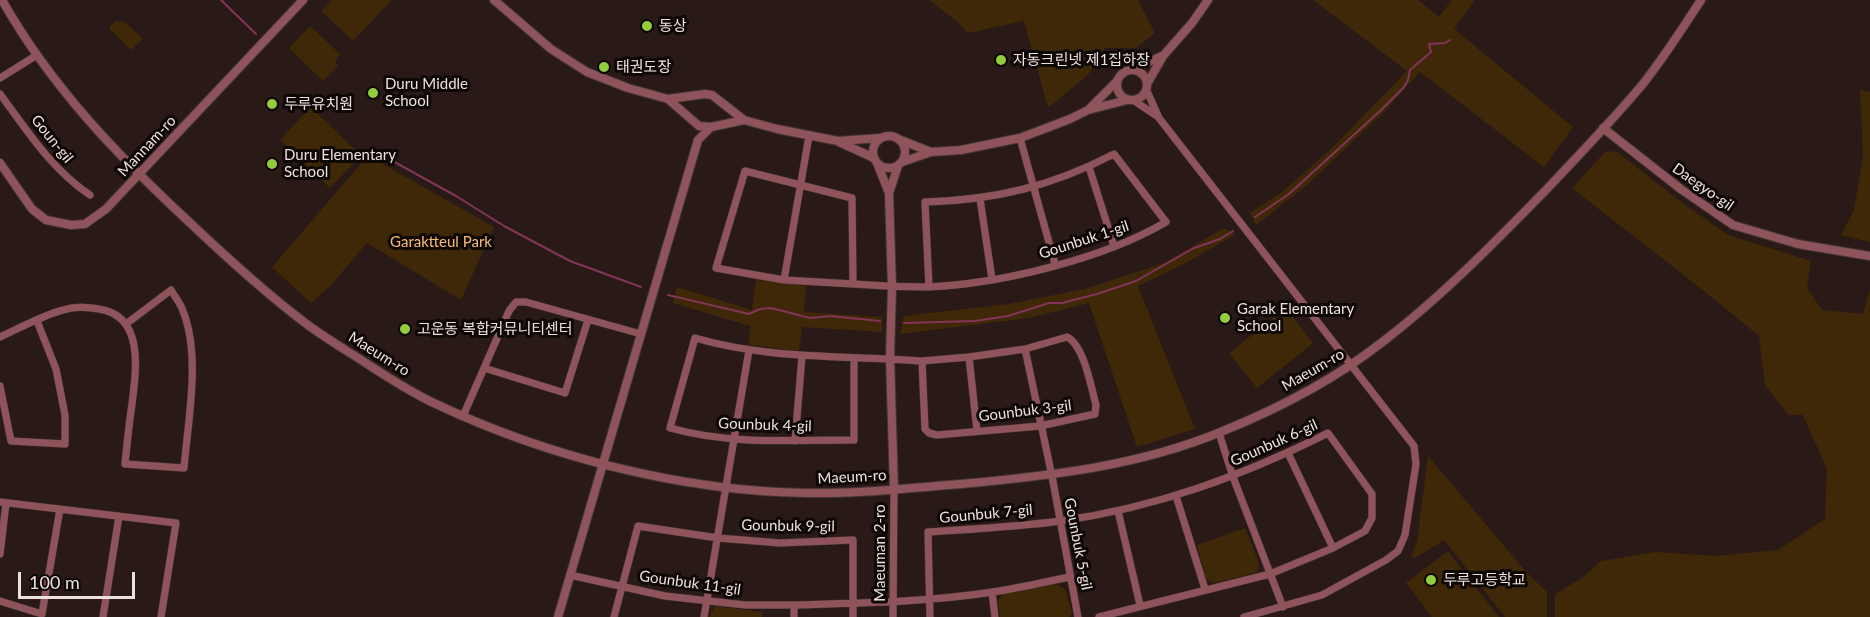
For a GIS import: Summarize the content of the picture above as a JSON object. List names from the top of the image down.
{
  "streets": {
    "street": [
      "Goun-gil",
      "Mannam-ro",
      "Daegyo-gil",
      "Gounbuk 1-gil",
      "Maeum-ro",
      "Gounbuk 3-gil",
      "Gounbuk 4-gil",
      "Gounbuk 6-gil",
      "Gounbuk 7-gil",
      "Gounbuk 9-gil",
      "Gounbuk 5-gil",
      "Maeuman 2-ro",
      "Gounbuk 11-gil"
    ]
  },
  "crossings": [
    ["Mannam-ro", "Maeum-ro"],
    ["Daegyo-gil", "Maeum-ro"],
    ["Maeum-ro", "Gounbuk 5-gil"],
    ["Maeum-ro", "Maeuman 2-ro"],
    ["Gounbuk 3-gil", "Gounbuk 4-gil"],
    ["Gounbuk 3-gil", "Gounbuk 5-gil"],
    ["Gounbuk 6-gil", "Gounbuk 7-gil"],
    ["Gounbuk 6-gil", "Gounbuk 5-gil"],
    ["Gounbuk 7-gil", "Gounbuk 5-gil"],
    ["Gounbuk 7-gil", "Gounbuk 11-gil"],
    ["Gounbuk 9-gil", "Gounbuk 11-gil"],
    ["Gounbuk 5-gil", "Gounbuk 11-gil"],
    ["Maeuman 2-ro", "Gounbuk 11-gil"]
  ],
  "parks": ["Garaktteul Park"],
  "places": [
    "동상",
    "자동크린넷 제1집하장",
    "태권도장",
    "Duru Middle School",
    "두루유치원",
    "Duru Elementary School",
    "Garak Elementary School",
    "고운동 복합커뮤니티센터",
    "두루고등학교"
  ],
  "scale_bar": "100 m"
}
